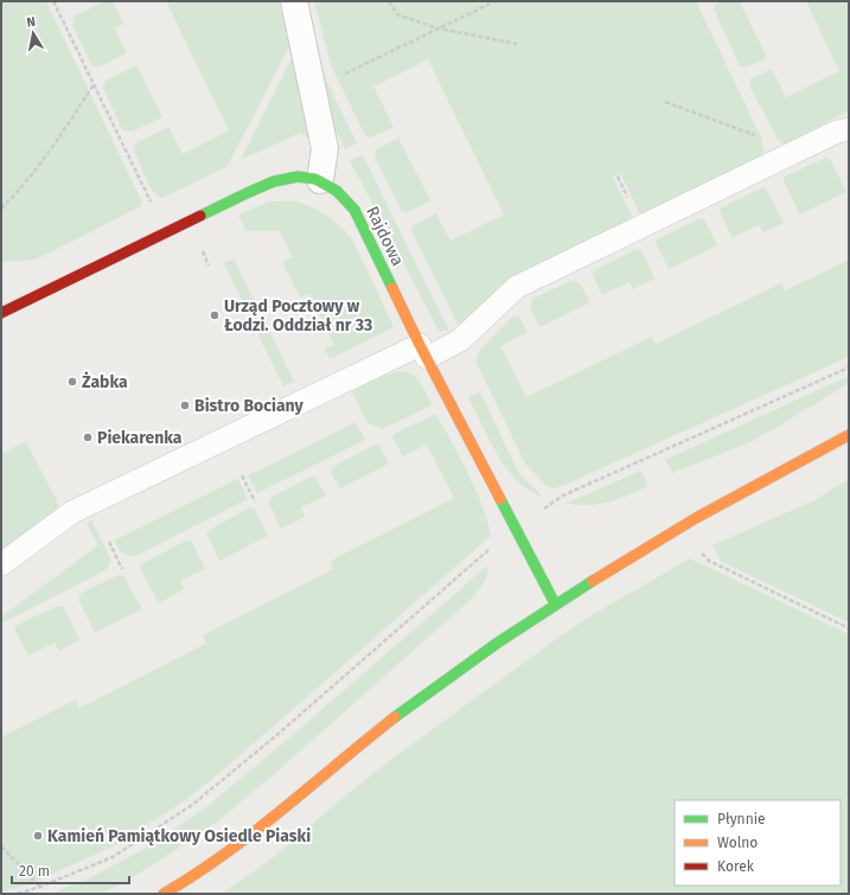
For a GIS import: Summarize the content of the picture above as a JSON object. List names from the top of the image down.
{
  "streets": {
    "street": ["Rajdowa"]
  },
  "places": [
    "Urząd Pocztowy w Łodzi. Oddział nr 33",
    "Żabka",
    "Bistro Bociany",
    "Piekarenka",
    "Kamień Pamiątkowy Osiedle Piaski"
  ],
  "legend": ["Płynnie", "Wolno", "Korek"],
  "scale_bar": "20 m",
  "north": "top"
}
